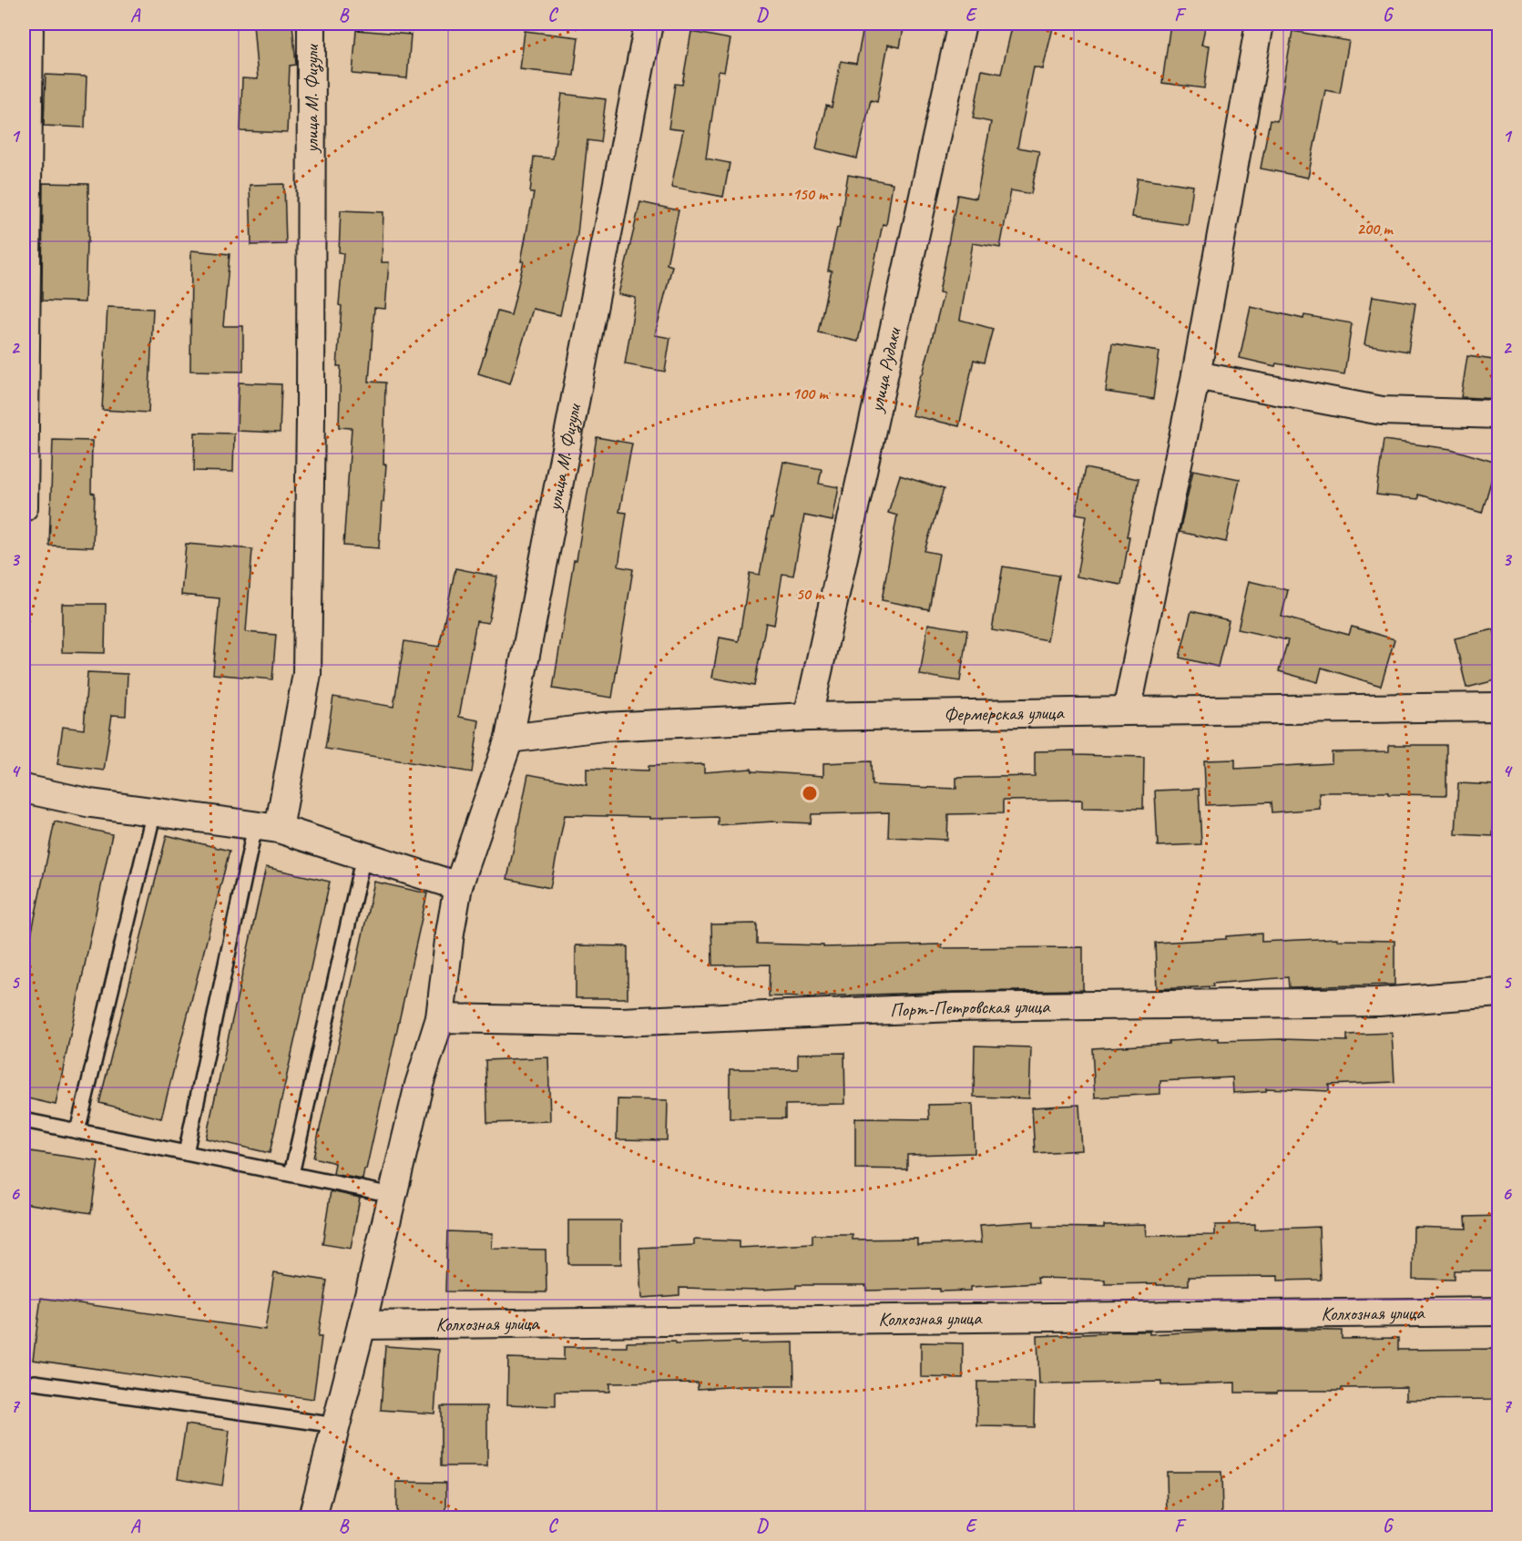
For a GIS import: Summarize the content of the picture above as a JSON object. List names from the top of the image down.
{
  "streets": {
    "street": [
      "улица М. Физули",
      "улица Рудаки",
      "Фермерская улица",
      "Порт-Петровская улица",
      "Колхозная улица"
    ]
  },
  "crossings": [
    ["улица М. Физули", "Фермерская улица"],
    ["улица М. Физули", "Порт-Петровская улица"],
    ["улица М. Физули", "Колхозная улица"],
    ["улица Рудаки", "Фермерская улица"]
  ],
  "grid": {
    "columns": [
      "A",
      "B",
      "C",
      "D",
      "E",
      "F",
      "G"
    ],
    "rows": [
      "1",
      "2",
      "3",
      "4",
      "5",
      "6",
      "7"
    ]
  },
  "rings": [
    "150 m",
    "200 m",
    "100 m",
    "50 m"
  ]
}
